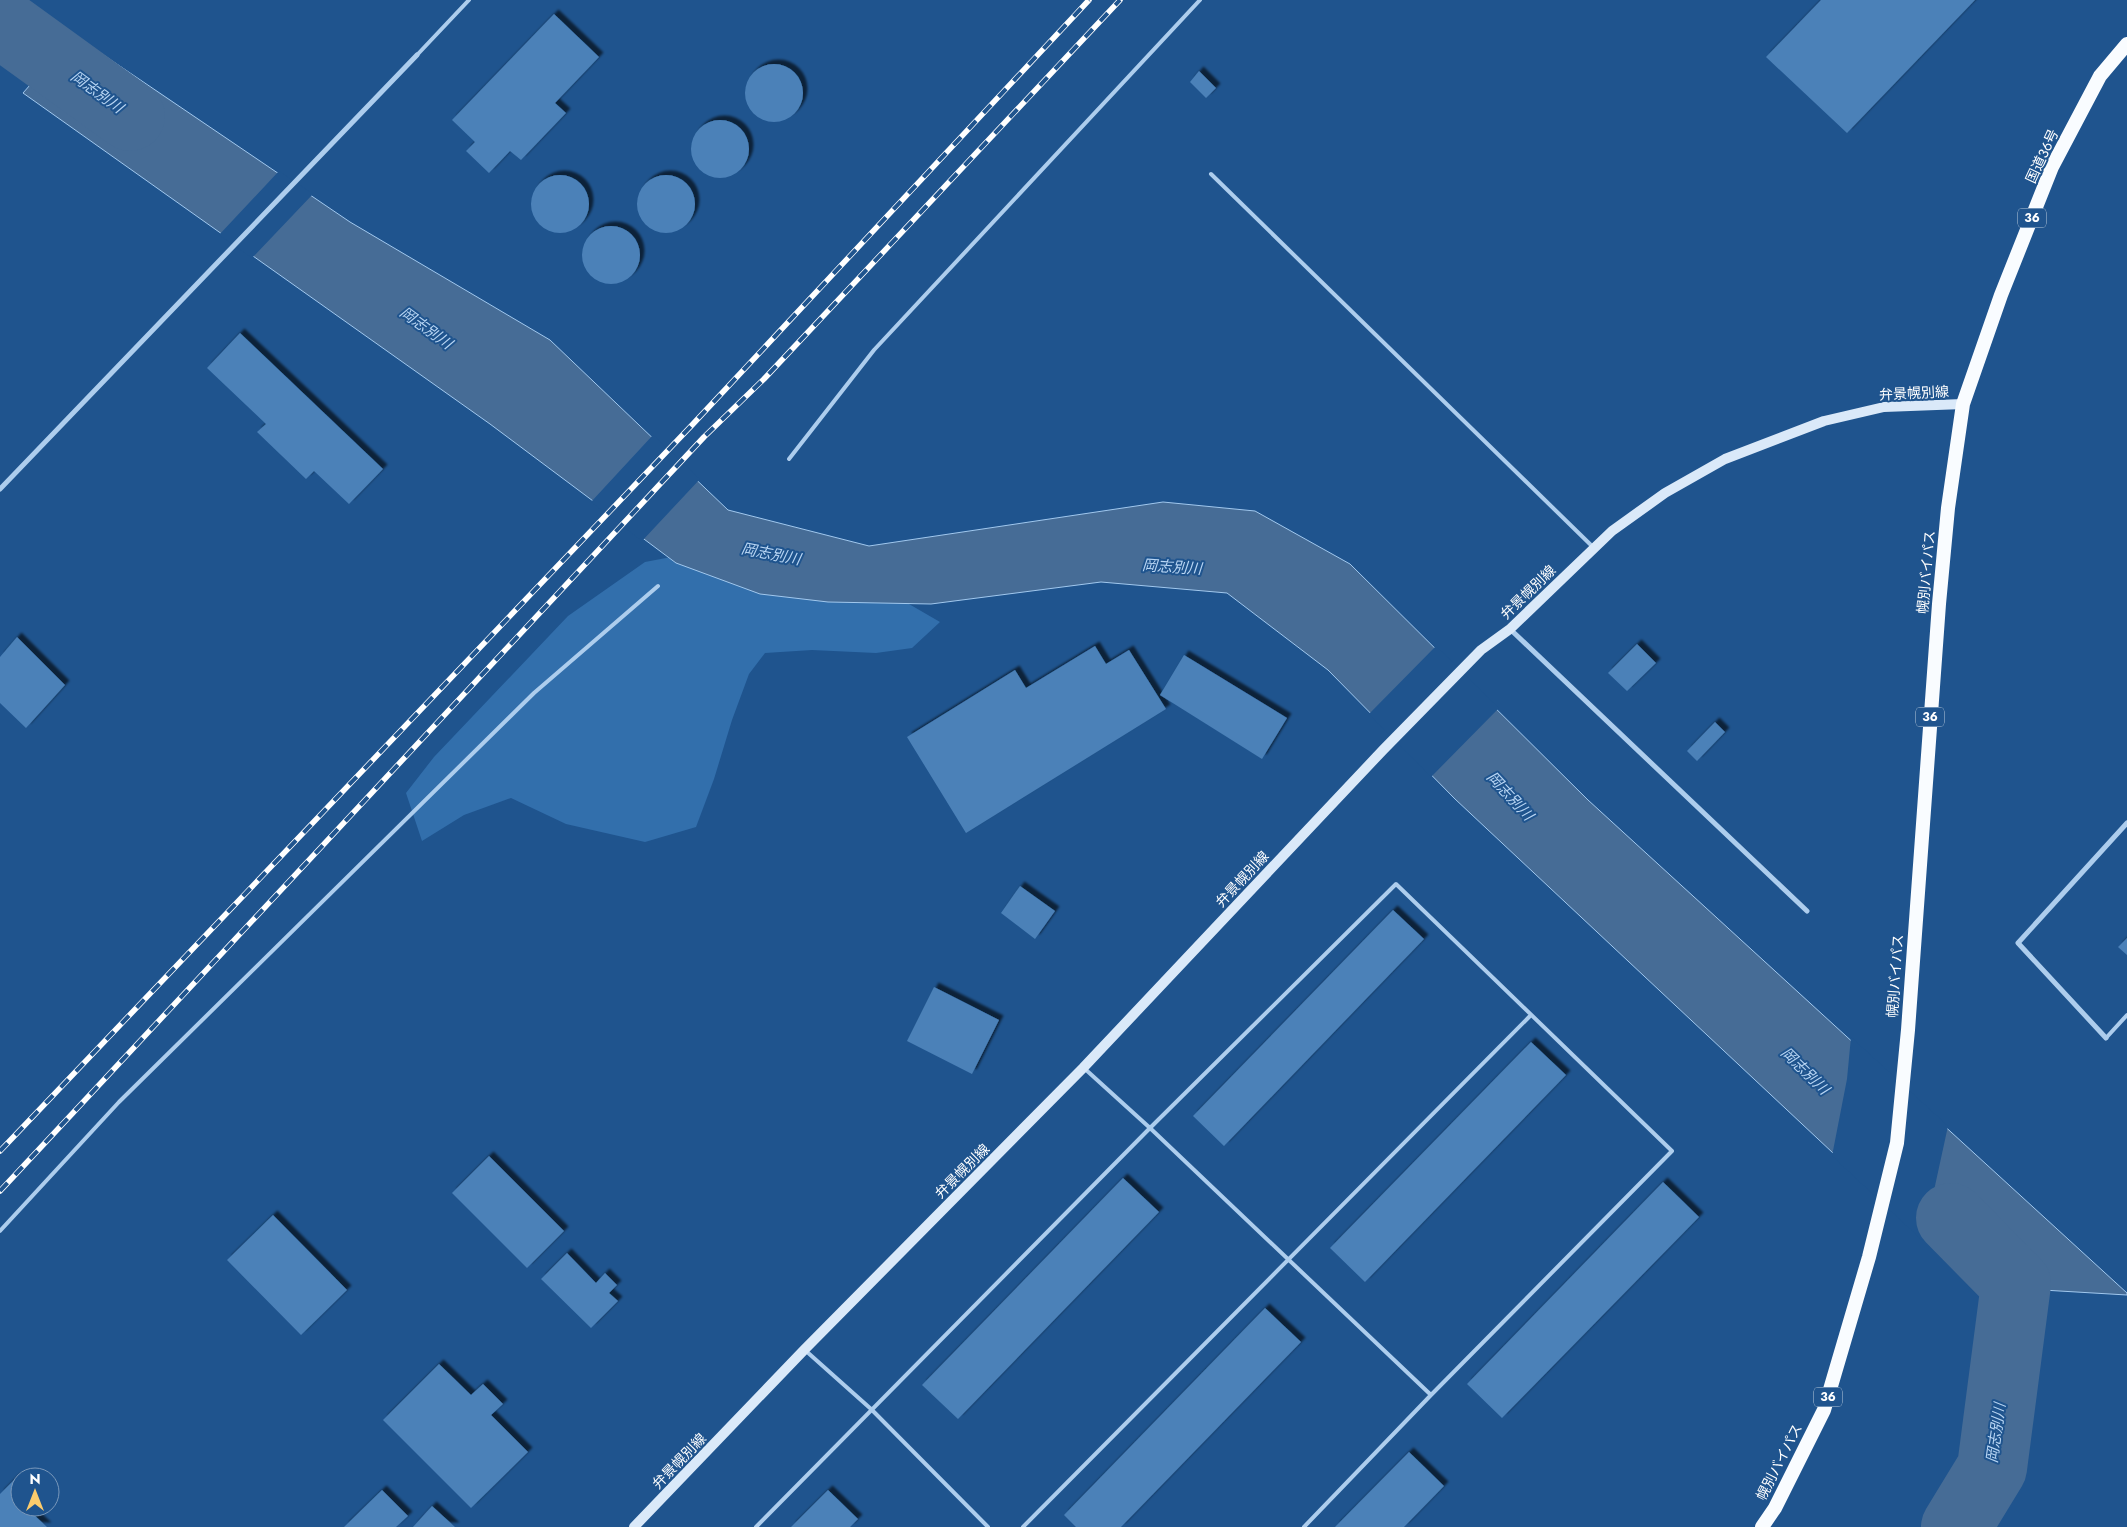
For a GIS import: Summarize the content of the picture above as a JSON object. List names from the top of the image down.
{
  "streets": {
    "highway": ["国道36号", "36", "幌別バイパス"],
    "main road": ["弁景幌別線"]
  },
  "crossings": [
    ["国道36号", "弁景幌別線"],
    ["国道36号", "幌別バイパス"],
    ["弁景幌別線", "幌別バイパス"]
  ],
  "water": ["岡志別川"],
  "north": "top"
}
